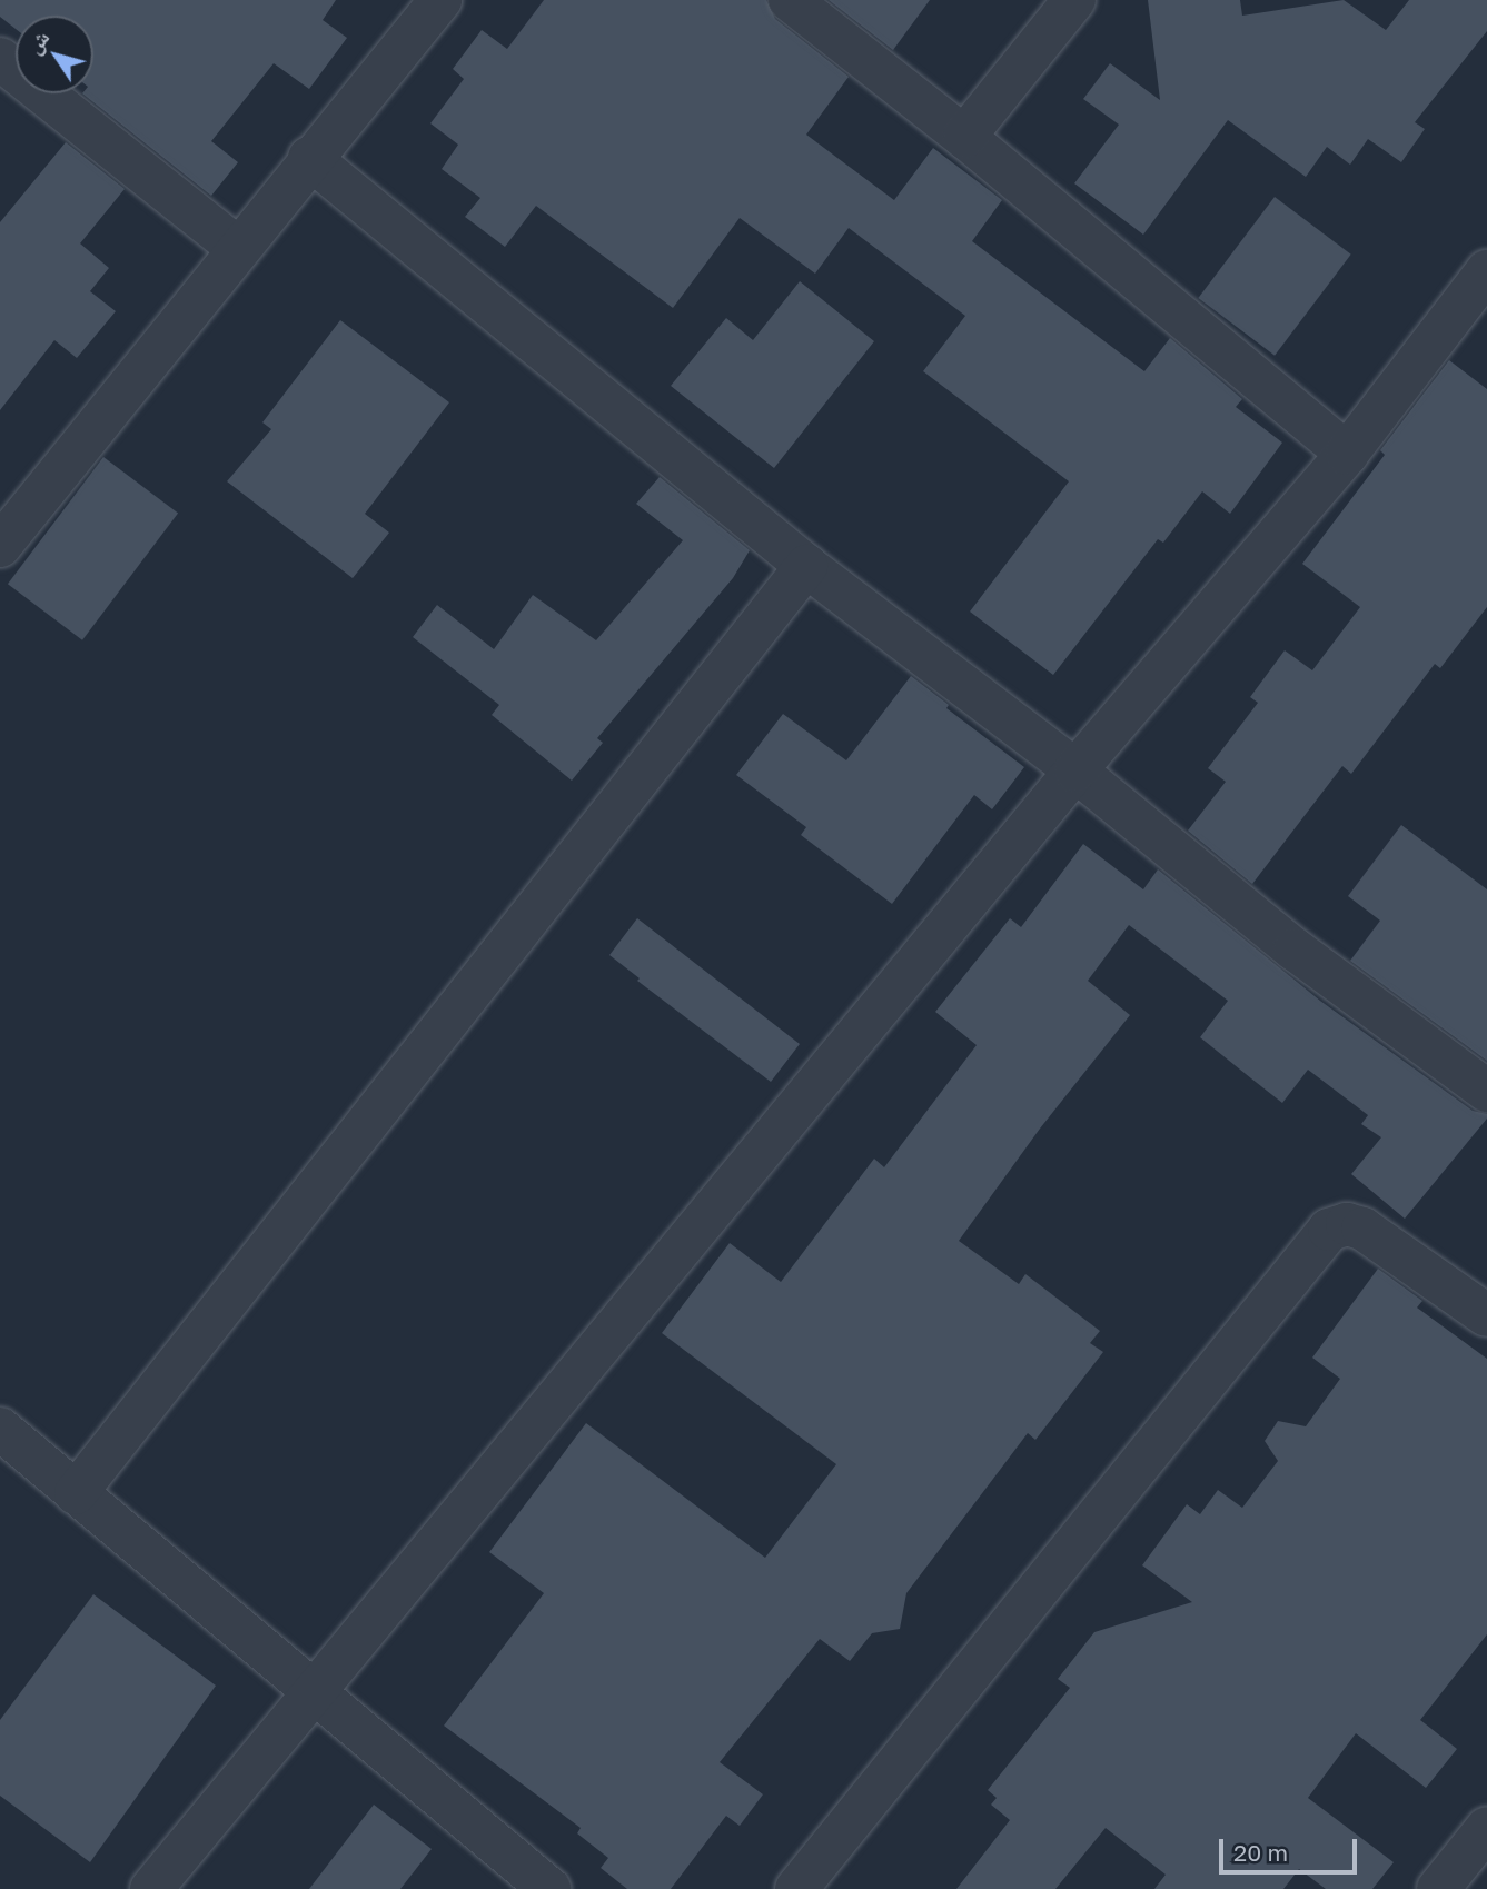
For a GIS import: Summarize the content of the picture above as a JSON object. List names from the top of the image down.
{
  "scale_bar": "20 m",
  "north": "top left"
}
